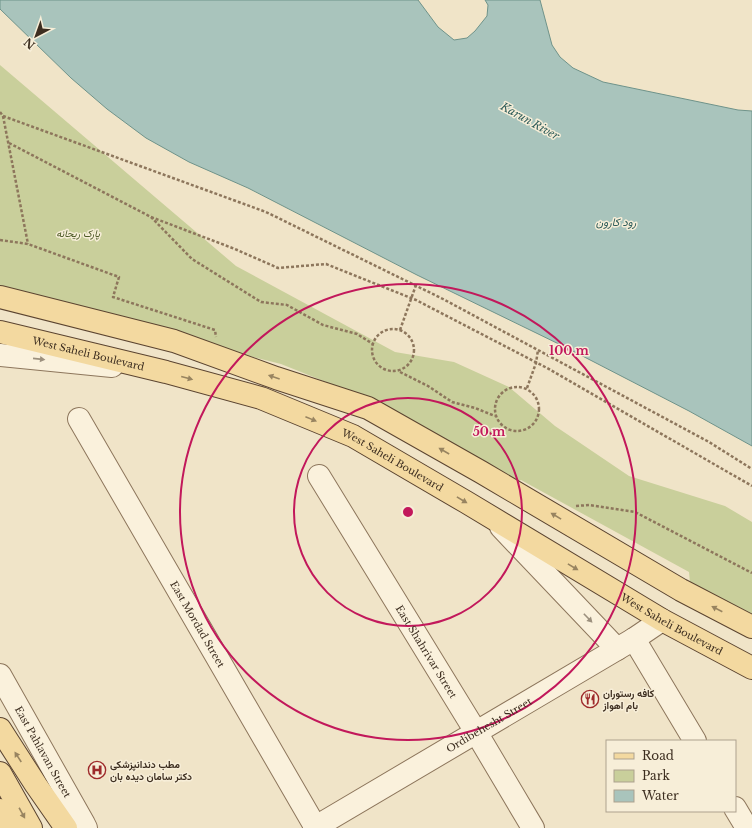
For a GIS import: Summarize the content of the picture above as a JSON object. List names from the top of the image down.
{
  "streets": {
    "main road": ["West Saheli Boulevard", "East Pahlavan Street"],
    "street": ["East Mordad Street", "East Shahrivar Street", "Ordibehesht Street"]
  },
  "crossings": [
    ["West Saheli Boulevard", "Ordibehesht Street"],
    ["East Mordad Street", "Ordibehesht Street"],
    ["East Shahrivar Street", "Ordibehesht Street"]
  ],
  "water": ["Karun River", "رود کارون"],
  "parks": ["پارک ریحانه"],
  "places": {
    "restaurant": ["کافه رستوران بام اهواز"],
    "hospital": ["مطب دندانپزشکی دکتر سامان دیده بان"]
  },
  "legend": ["Road", "Park", "Water"],
  "north": "bottom left",
  "rings": ["100 m", "50 m"]
}
